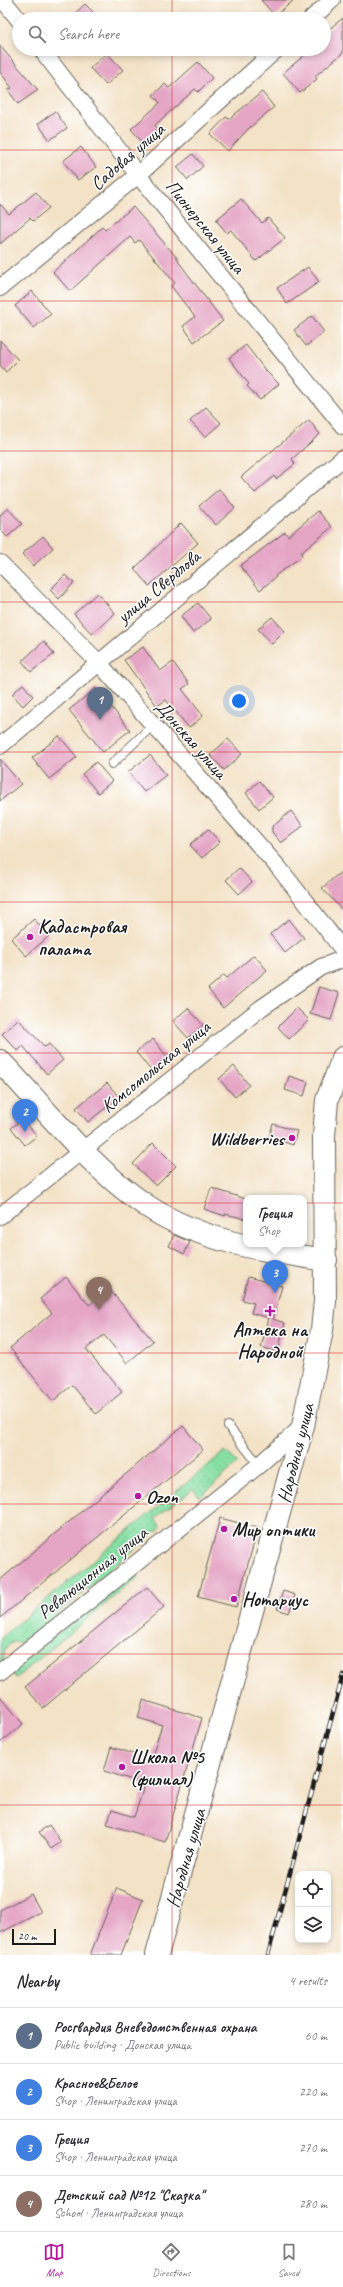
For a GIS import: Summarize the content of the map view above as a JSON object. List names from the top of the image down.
{
  "streets": {
    "street": [
      "Садовая улица",
      "Пионерская улица",
      "улица Свердлова",
      "Донская улица",
      "Комсомольская улица",
      "Народная улица",
      "Революционная улица"
    ]
  },
  "crossings": [
    ["Садовая улица", "Пионерская улица"],
    ["улица Свердлова", "Донская улица"],
    ["Народная улица", "Революционная улица"]
  ],
  "places": {
    "other": [
      "Кадастровая палата",
      "Wildberries",
      "Ozon",
      "Мир оптики",
      "Нотариус",
      "Школа №5 (филиал)"
    ],
    "health": ["Аптека на Народной"]
  },
  "scale_bar": "20 m",
  "page": {
    "search": "Search here",
    "pins": [
      "1",
      "2",
      "3",
      "4"
    ],
    "popup": ["Греция", "Shop"],
    "scale": "20 m",
    "heading": ["Nearby", "4 results"],
    "list": [
      {
        "mark": "1",
        "name": "Росгвардия Вневедомственная охрана",
        "note": "Public building · Донская улица",
        "value": "60 m"
      },
      {
        "mark": "2",
        "name": "Красное&Белое",
        "note": "Shop · Ленинградская улица",
        "value": "220 m"
      },
      {
        "mark": "3",
        "name": "Греция",
        "note": "Shop · Ленинградская улица",
        "value": "270 m"
      },
      {
        "mark": "4",
        "name": "Детский сад №12 \"Сказка\"",
        "note": "School · Ленинградская улица",
        "value": "280 m"
      }
    ],
    "nav": ["Map", "Directions", "Saved"]
  }
}
